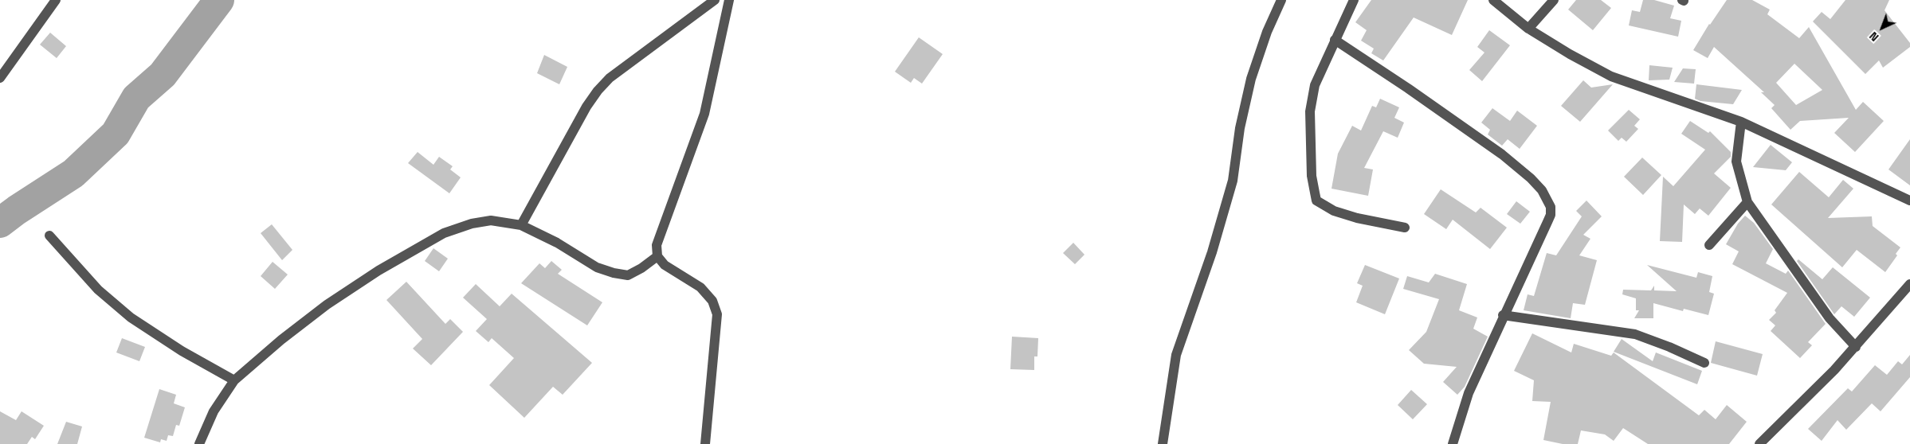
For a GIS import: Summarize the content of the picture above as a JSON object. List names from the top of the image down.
{
  "north": "bottom left"
}
